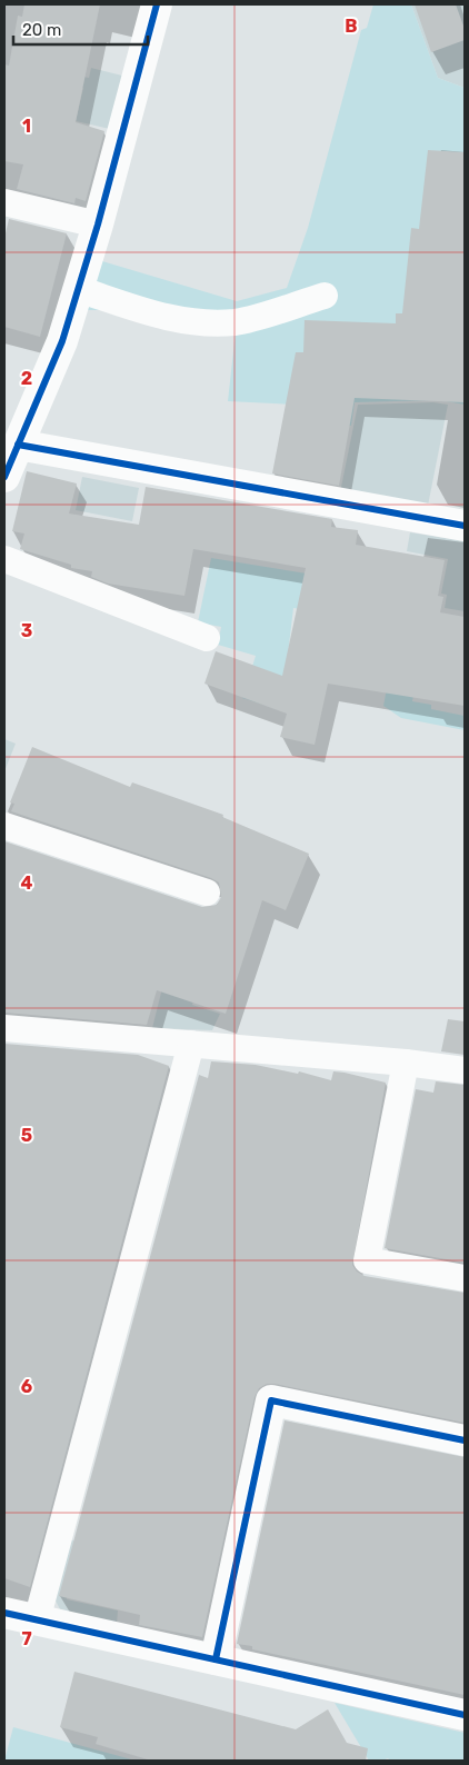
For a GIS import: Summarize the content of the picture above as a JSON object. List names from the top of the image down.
{
  "scale_bar": "20 m",
  "grid": {
    "columns": ["B"],
    "rows": [
      "1",
      "2",
      "3",
      "4",
      "5",
      "6",
      "7"
    ]
  }
}
